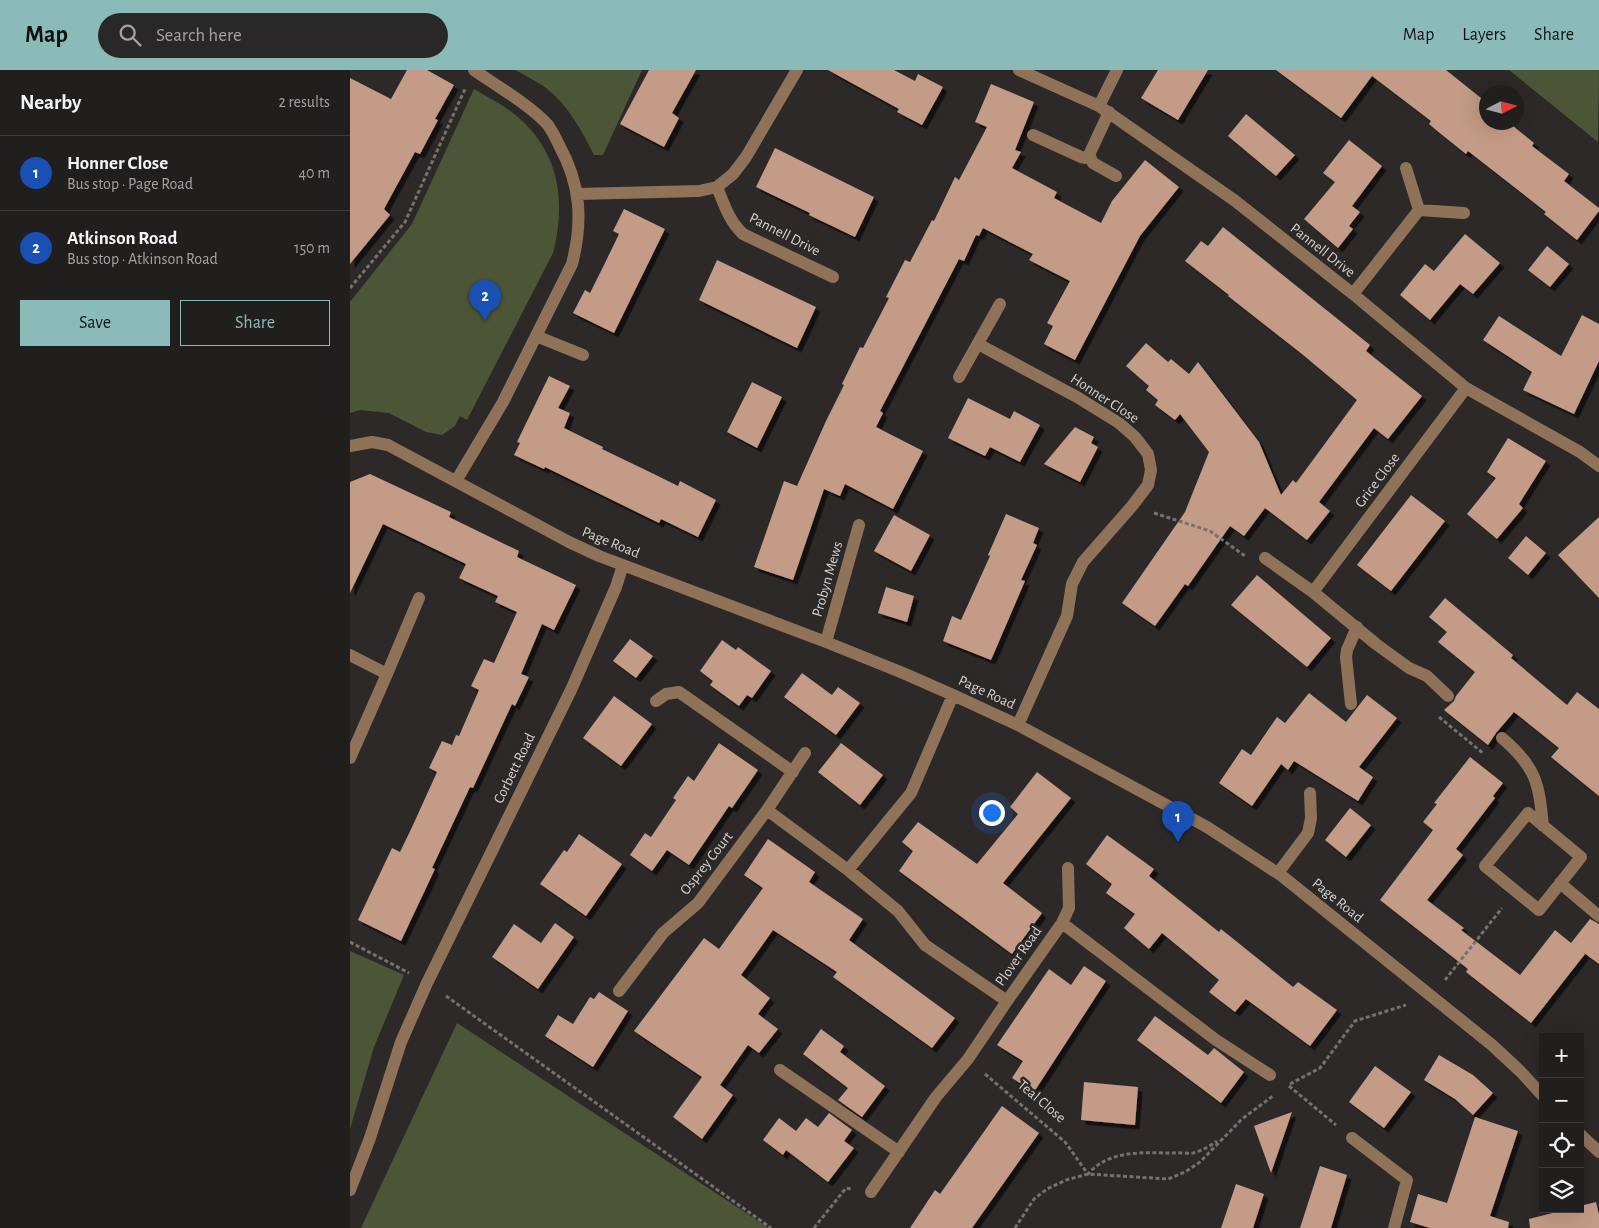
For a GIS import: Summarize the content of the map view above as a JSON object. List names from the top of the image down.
{
  "streets": {
    "street": [
      "Pannell Drive",
      "Honner Close",
      "Grice Close",
      "Page Road",
      "Probyn Mews",
      "Corbett Road",
      "Osprey Court",
      "Plover Road"
    ],
    "path": ["Teal Close"]
  },
  "crossings": [
    ["Pannell Drive", "Grice Close"],
    ["Honner Close", "Page Road"],
    ["Page Road", "Probyn Mews"],
    ["Page Road", "Corbett Road"],
    ["Osprey Court", "Plover Road"]
  ],
  "north": "right",
  "page": {
    "header": "Map",
    "search": "Search here",
    "nav": ["Map", "Layers", "Share"],
    "heading": ["Nearby", "2 results"],
    "list": [
      {
        "mark": "1",
        "name": "Honner Close",
        "note": "Bus stop · Page Road",
        "value": "40 m"
      },
      {
        "mark": "2",
        "name": "Atkinson Road",
        "note": "Bus stop · Atkinson Road",
        "value": "150 m"
      }
    ],
    "pins": ["2", "1"],
    "buttons": ["Save", "Share"],
    "map_buttons": ["+", "−"]
  }
}
